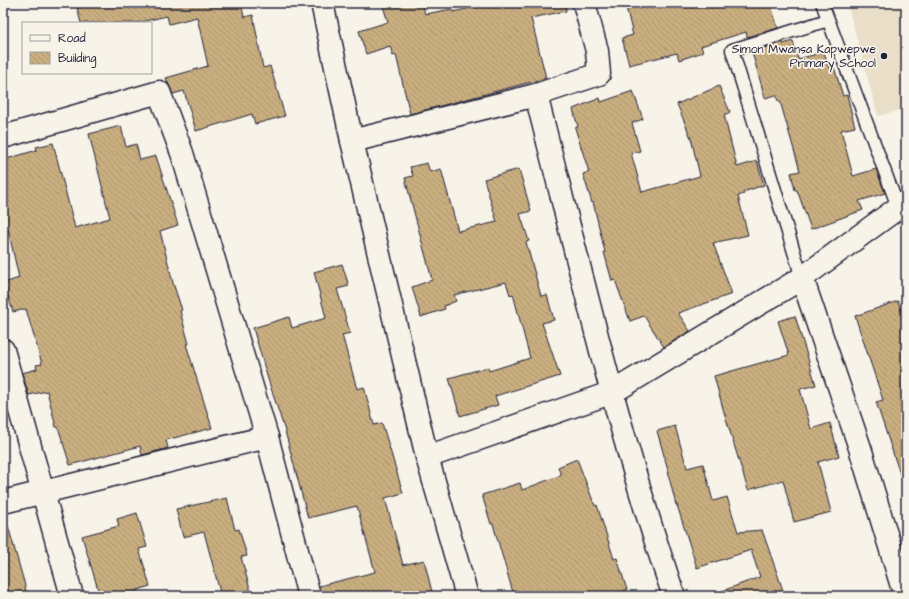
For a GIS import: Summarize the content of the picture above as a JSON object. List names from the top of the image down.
{
  "places": ["Simon Mwansa Kapwepwe Primary School"],
  "legend": ["Road", "Building"]
}
